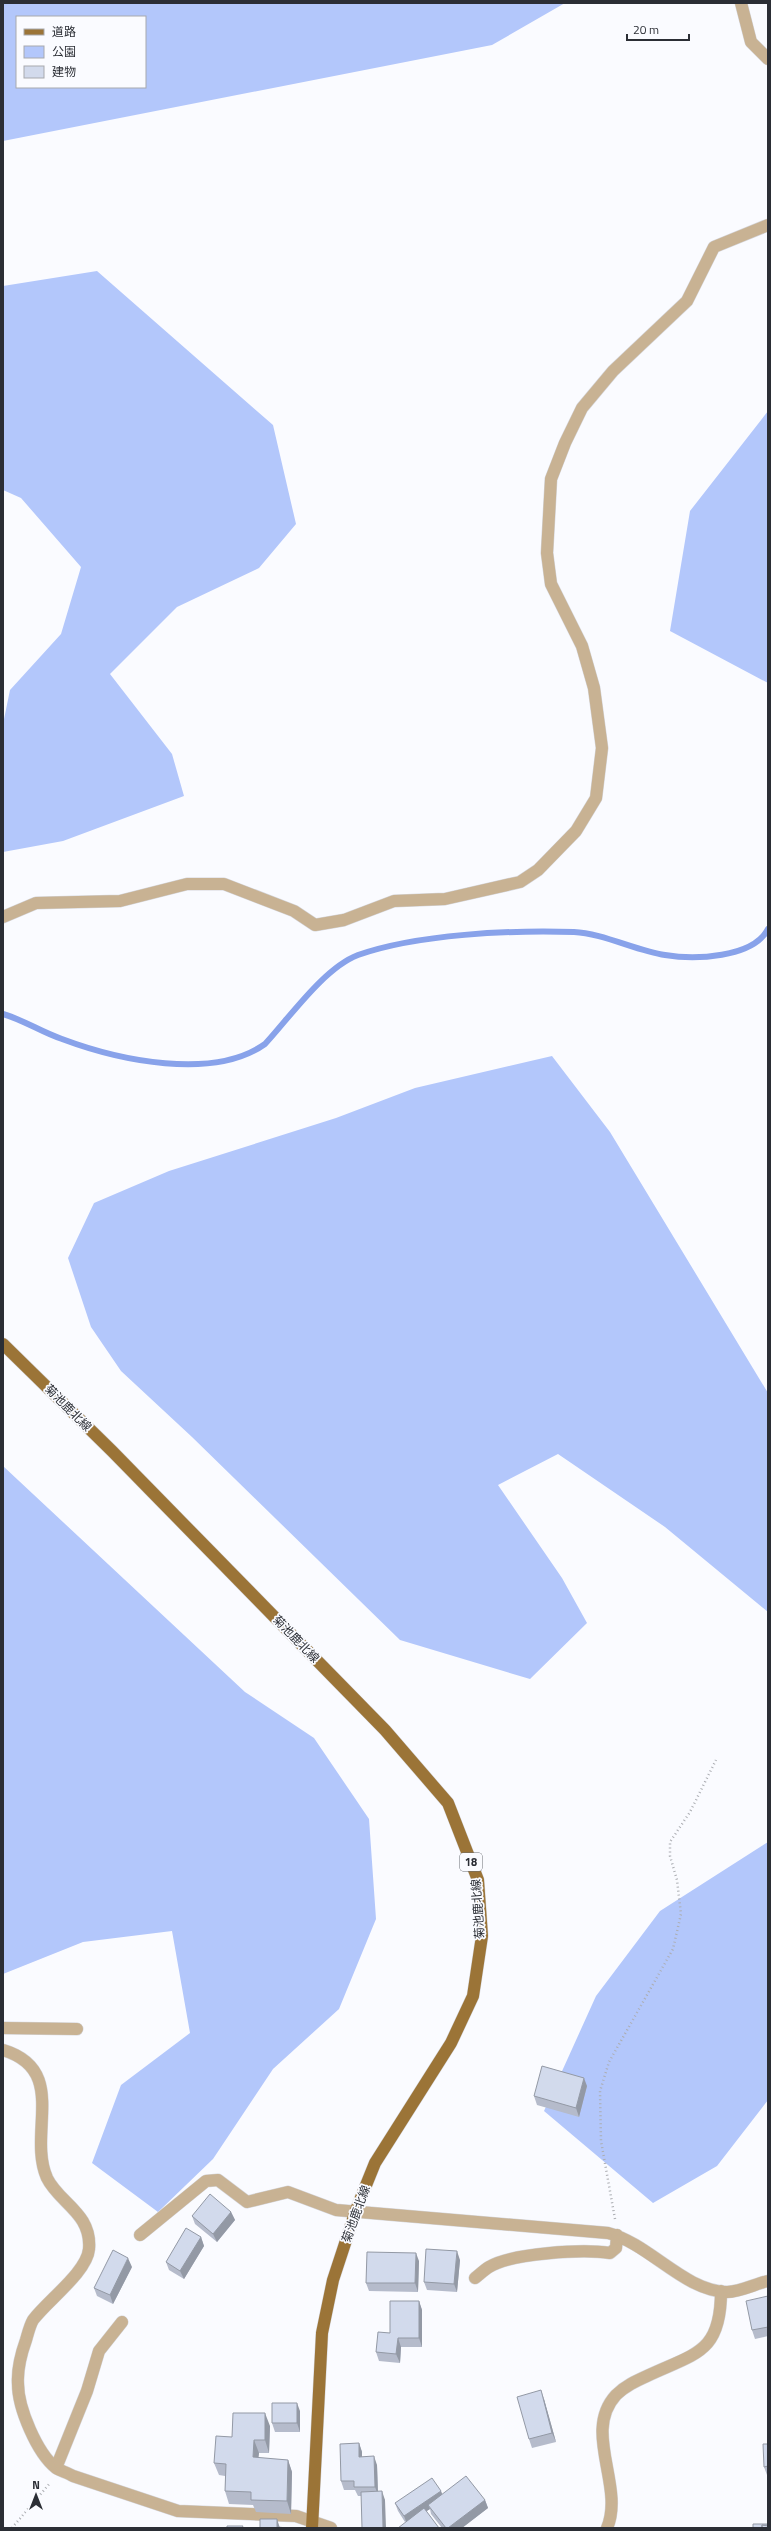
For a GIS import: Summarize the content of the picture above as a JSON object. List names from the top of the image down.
{
  "streets": {
    "main road": ["菊池鹿北線", "18"]
  },
  "legend": ["道路", "公園", "建物"],
  "scale_bar": "20 m",
  "north": "top"
}
